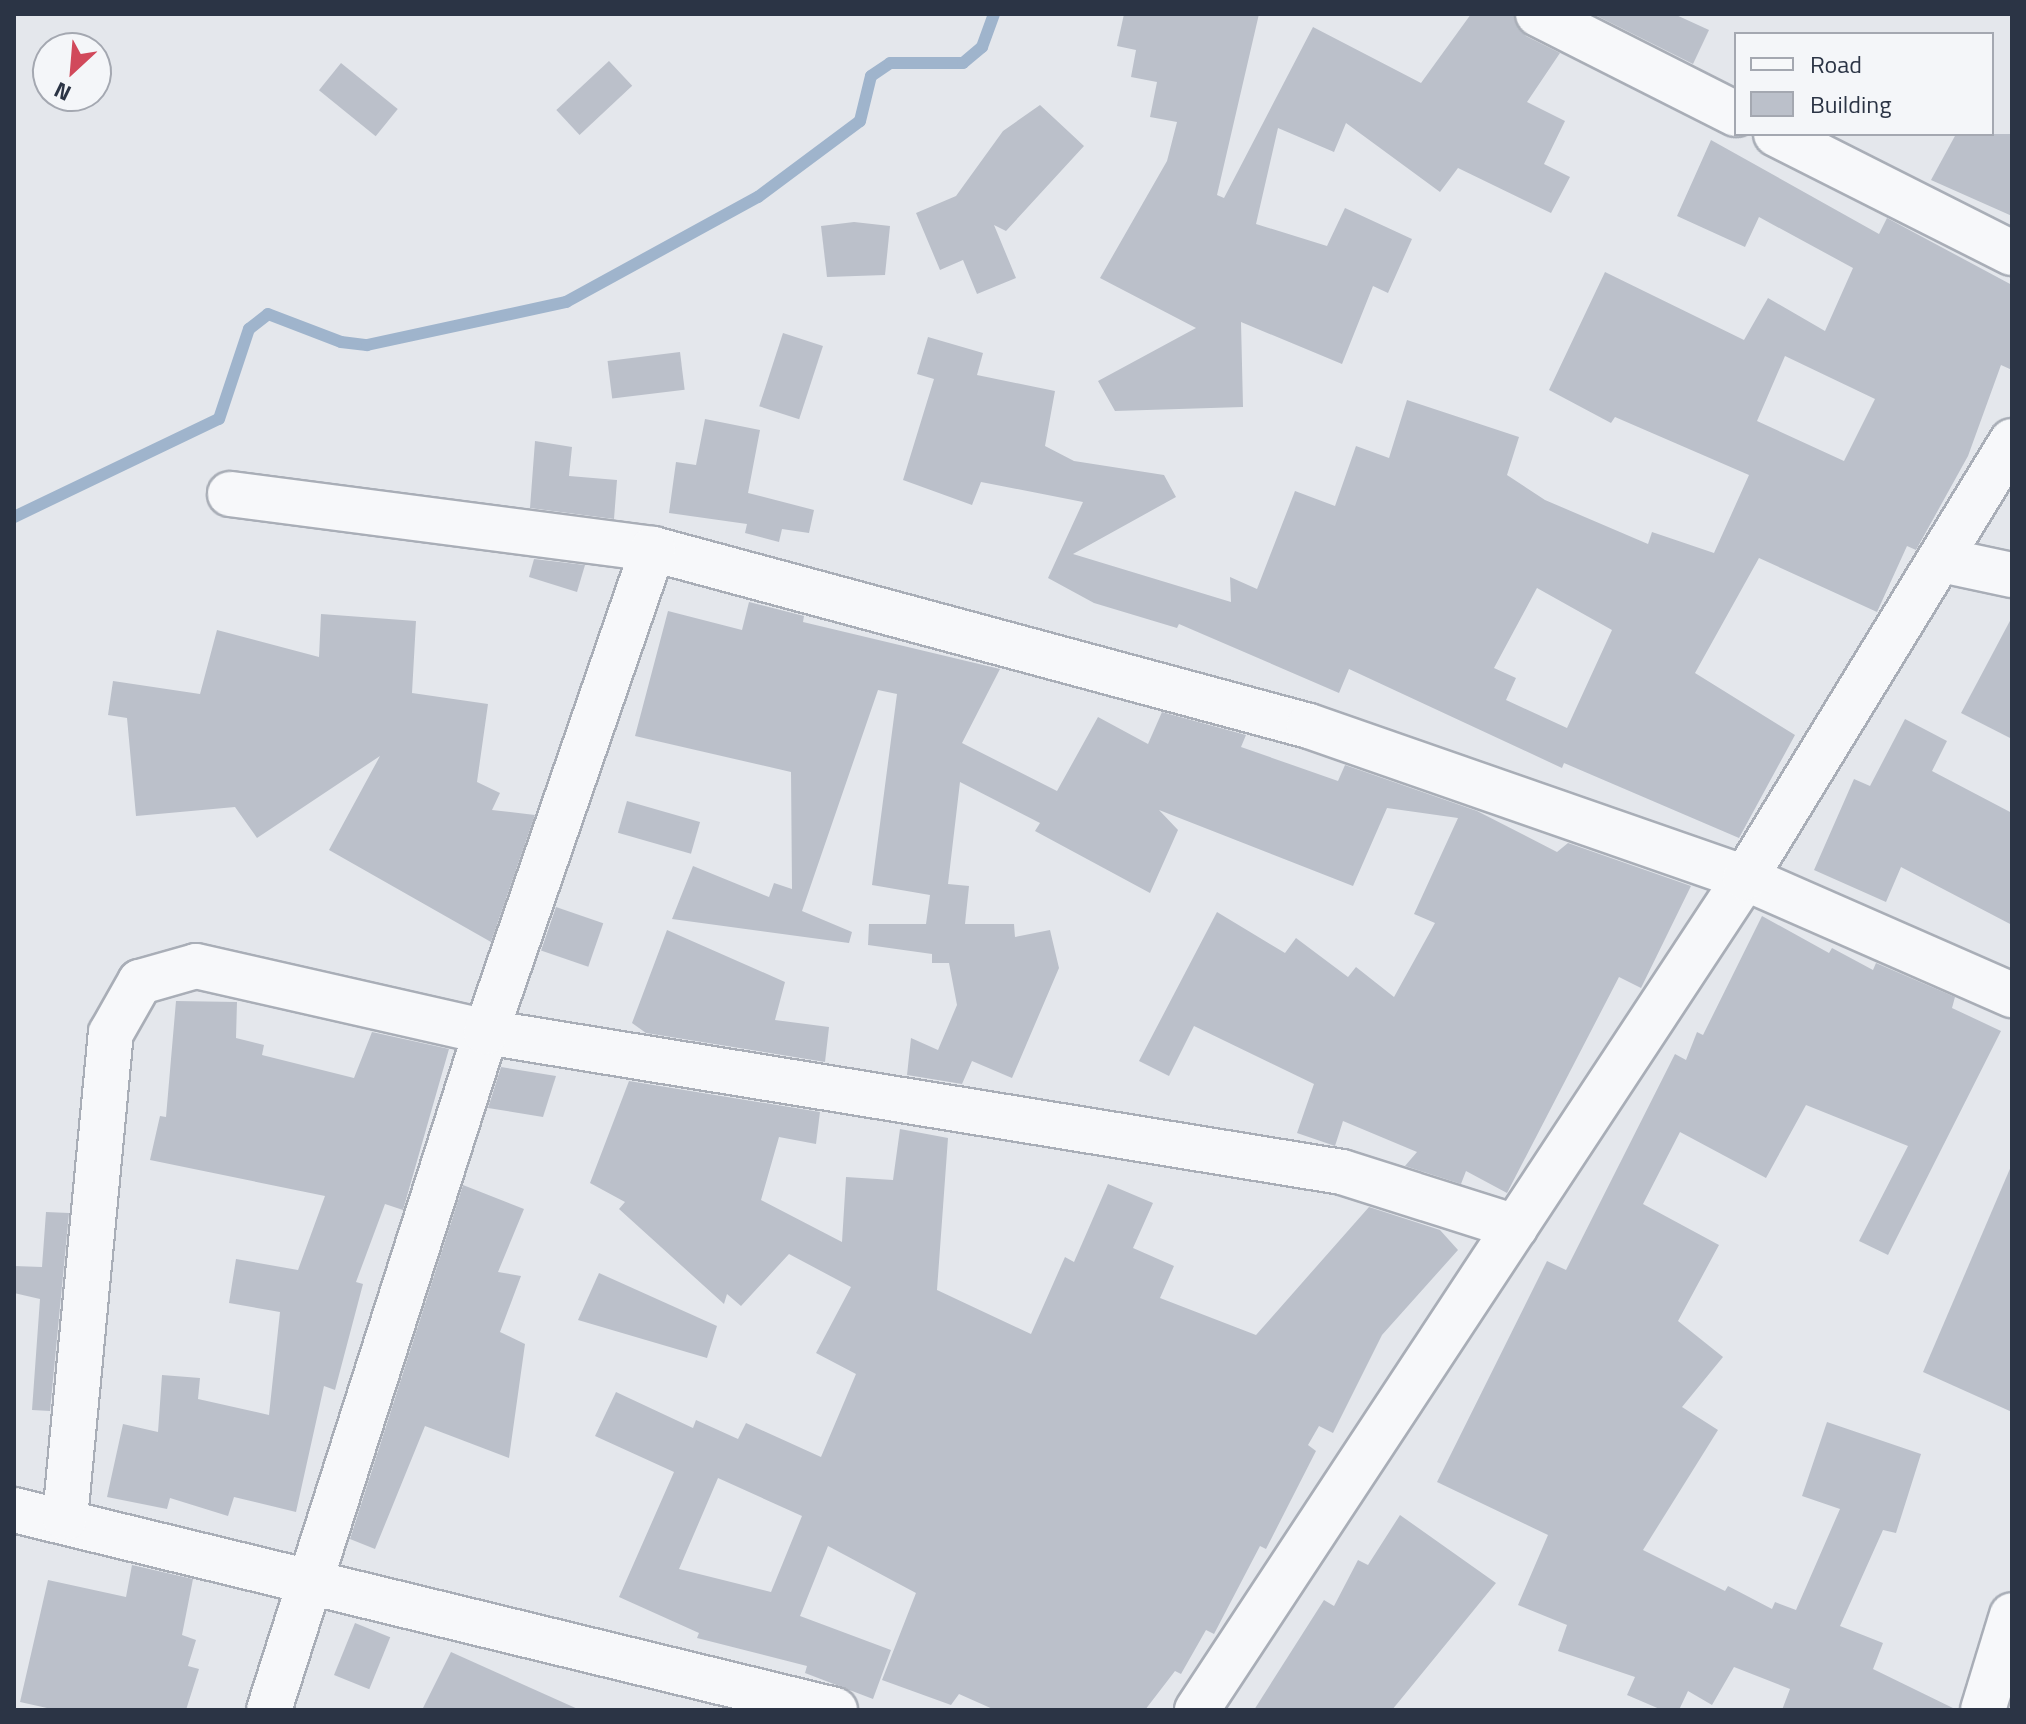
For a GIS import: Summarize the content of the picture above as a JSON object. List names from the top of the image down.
{
  "legend": ["Road", "Building"],
  "north": "bottom left"
}
